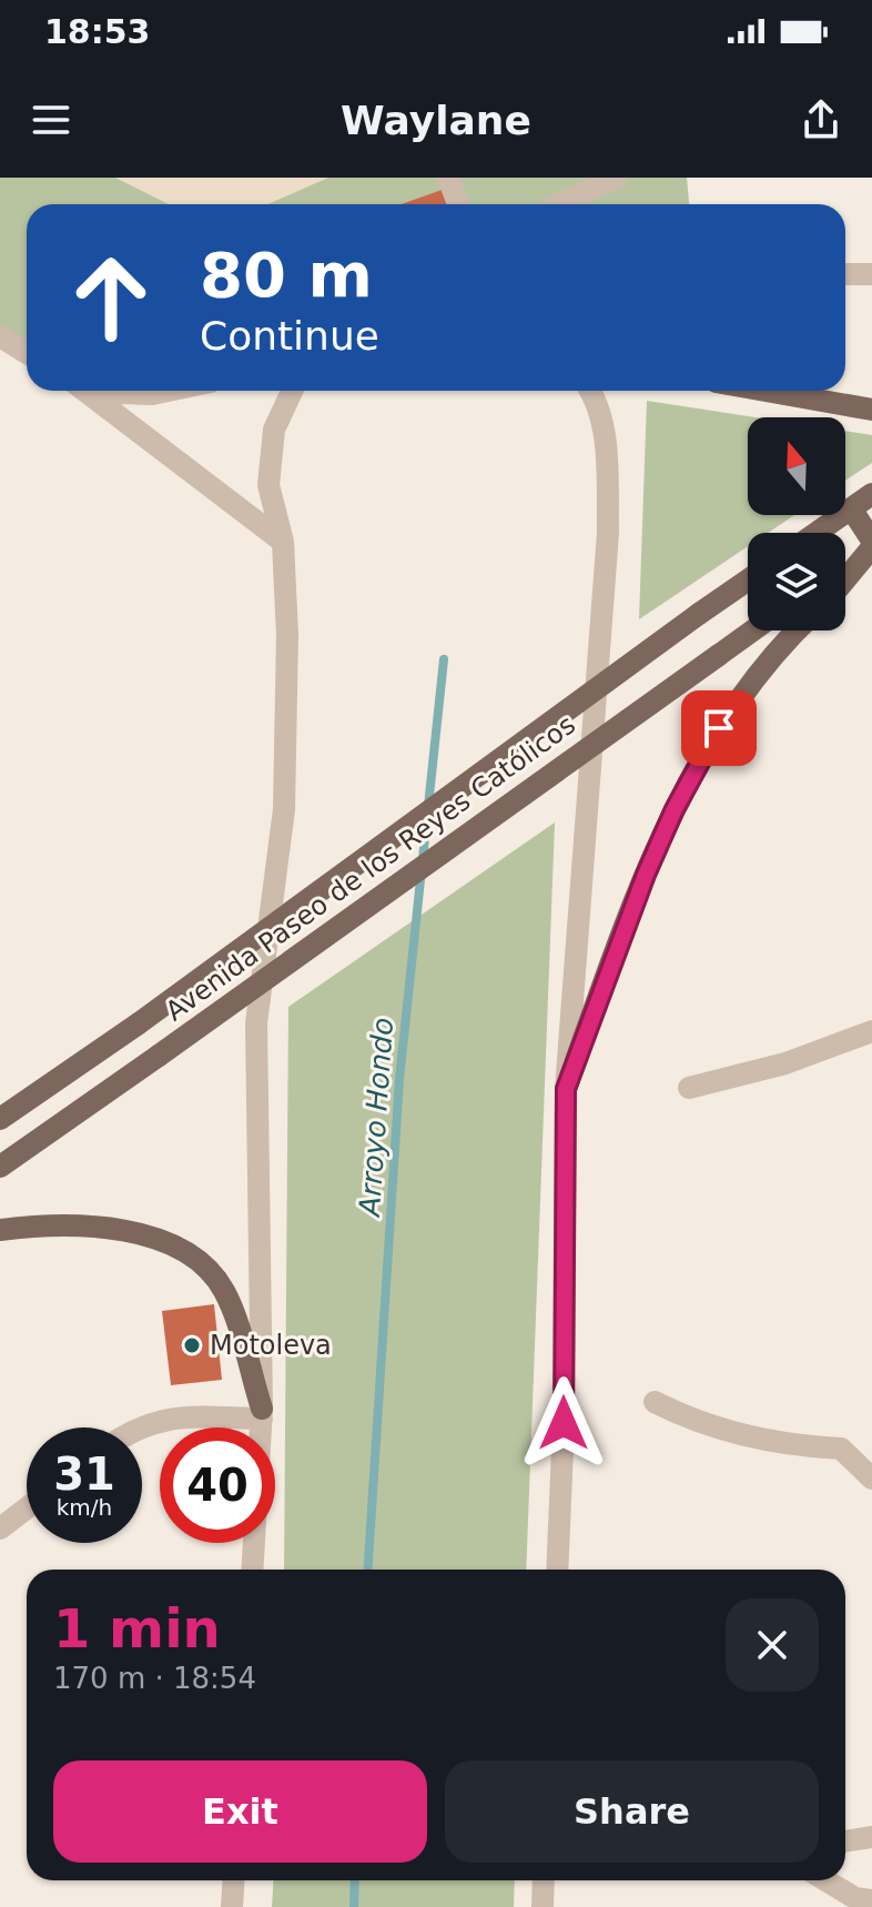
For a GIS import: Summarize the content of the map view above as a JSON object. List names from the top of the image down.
{
  "streets": {
    "main road": ["Avenida Paseo de los Reyes Católicos"]
  },
  "water": ["Arroyo Hondo"],
  "places": ["Motoleva"],
  "north": "top",
  "page": {
    "status": "18:53",
    "header": "Waylane",
    "turn": ["80 m", "Continue"],
    "speed": "31 km/h",
    "limit": "40",
    "heading": ["1 min", "170 m · 18:54"],
    "buttons": ["Exit", "Share"]
  }
}
